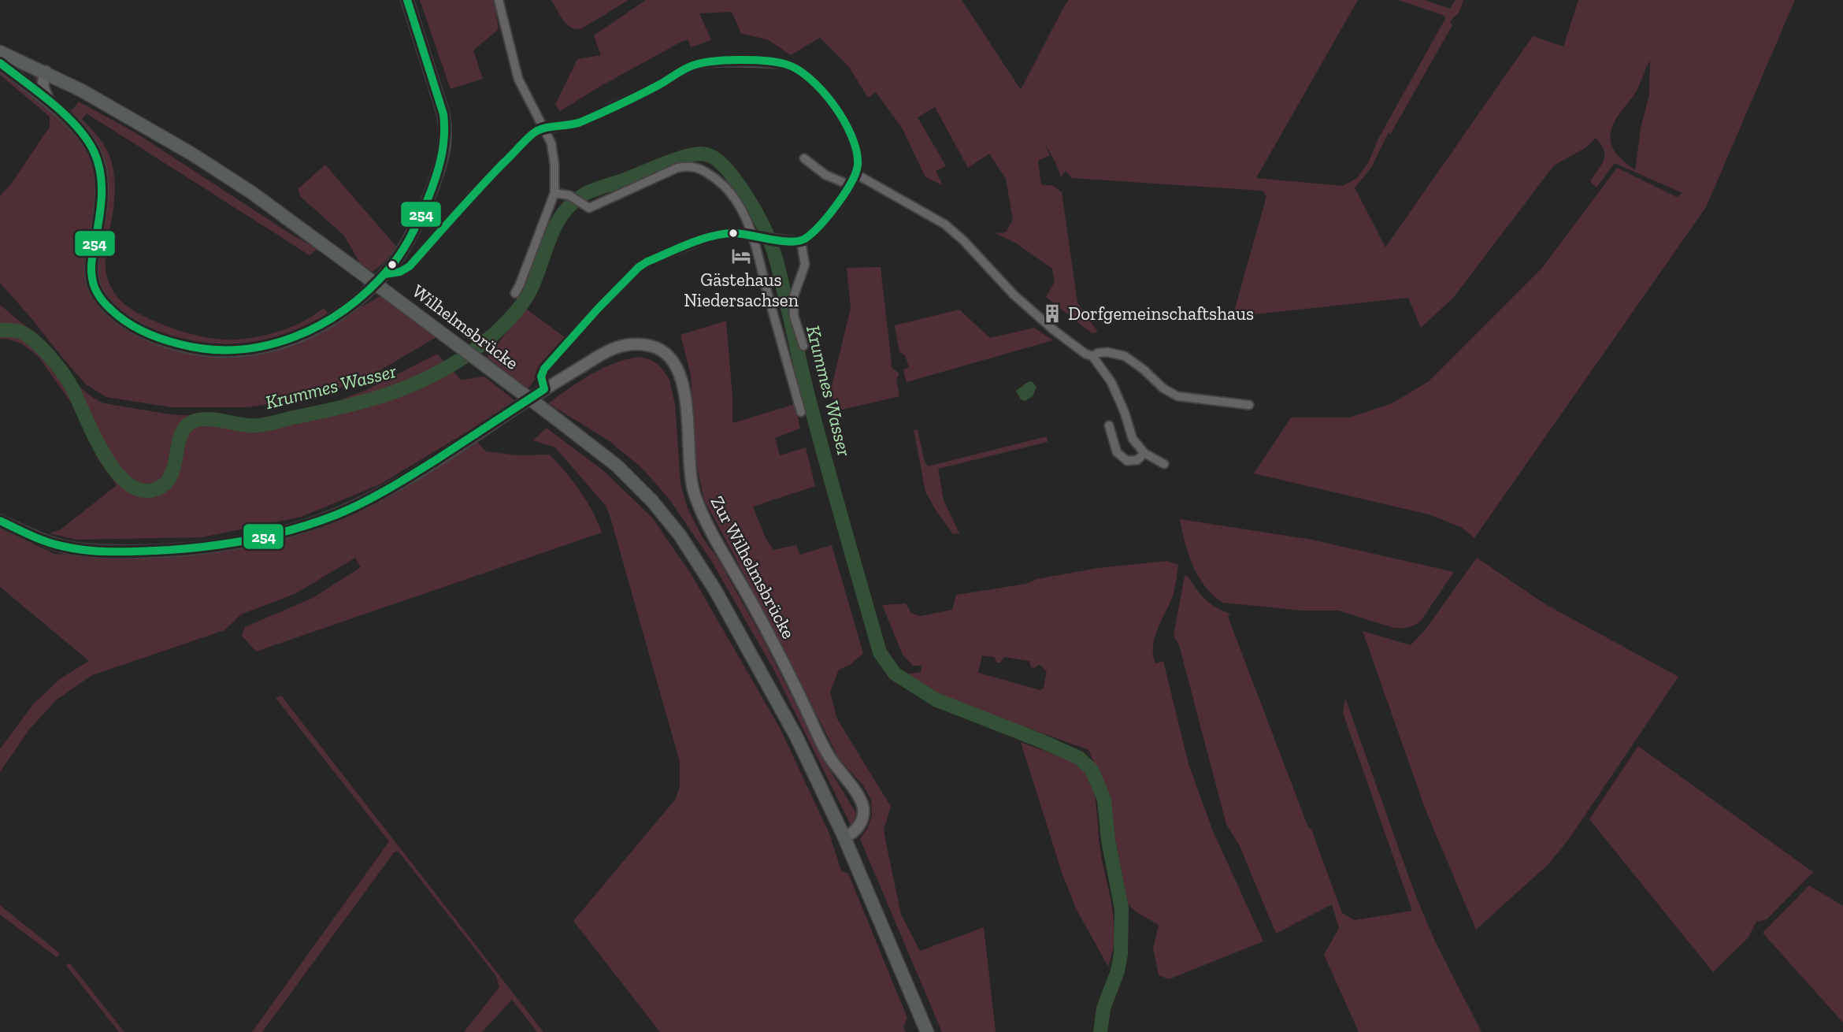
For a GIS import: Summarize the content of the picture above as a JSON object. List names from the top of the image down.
{
  "streets": {
    "street": ["Wilhelmsbrücke", "Zur Wilhelmsbrücke"]
  },
  "crossings": [
    ["Wilhelmsbrücke", "Zur Wilhelmsbrücke"]
  ],
  "water": ["Krummes Wasser"],
  "places": {
    "hotel": ["Gästehaus Niedersachsen"],
    "building": ["Dorfgemeinschaftshaus"]
  },
  "lines": ["transit line 254"]
}
